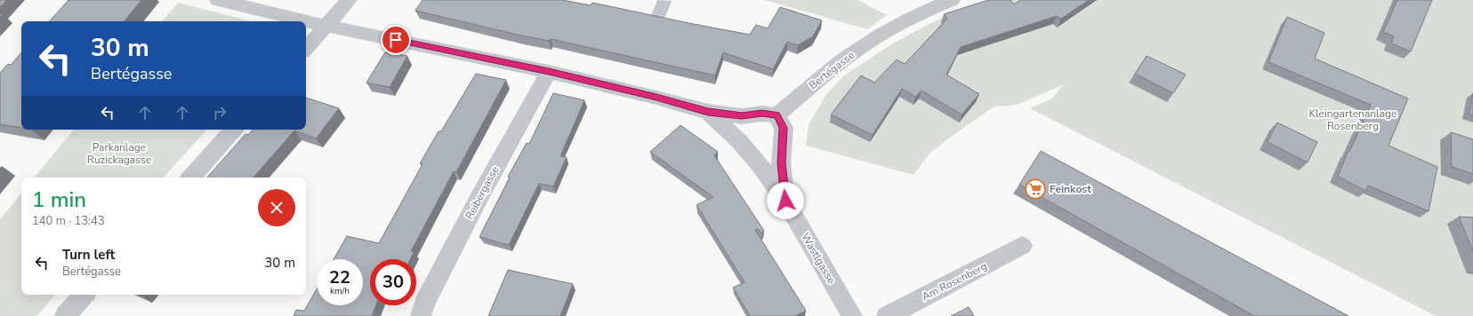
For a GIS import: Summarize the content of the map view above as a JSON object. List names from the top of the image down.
{
  "streets": {
    "street": [
      "Bertégasse",
      "Reibergasse",
      "Wastlgasse",
      "Am Rosenberg"
    ]
  },
  "crossings": [
    ["Bertégasse", "Wastlgasse"]
  ],
  "parks": ["Kleingartenanlage Rosenberg", "Parkanlage Ruzickagasse"],
  "places": {
    "supermarket": ["Feinkost"]
  },
  "page": {
    "turn": ["30 m", "Bertégasse"],
    "heading": ["1 min", "140 m · 13:43"],
    "list": [
      {
        "name": "Turn left",
        "note": "Bertégasse",
        "value": "30 m"
      }
    ],
    "speed": "22 km/h",
    "limit": "30"
  }
}
